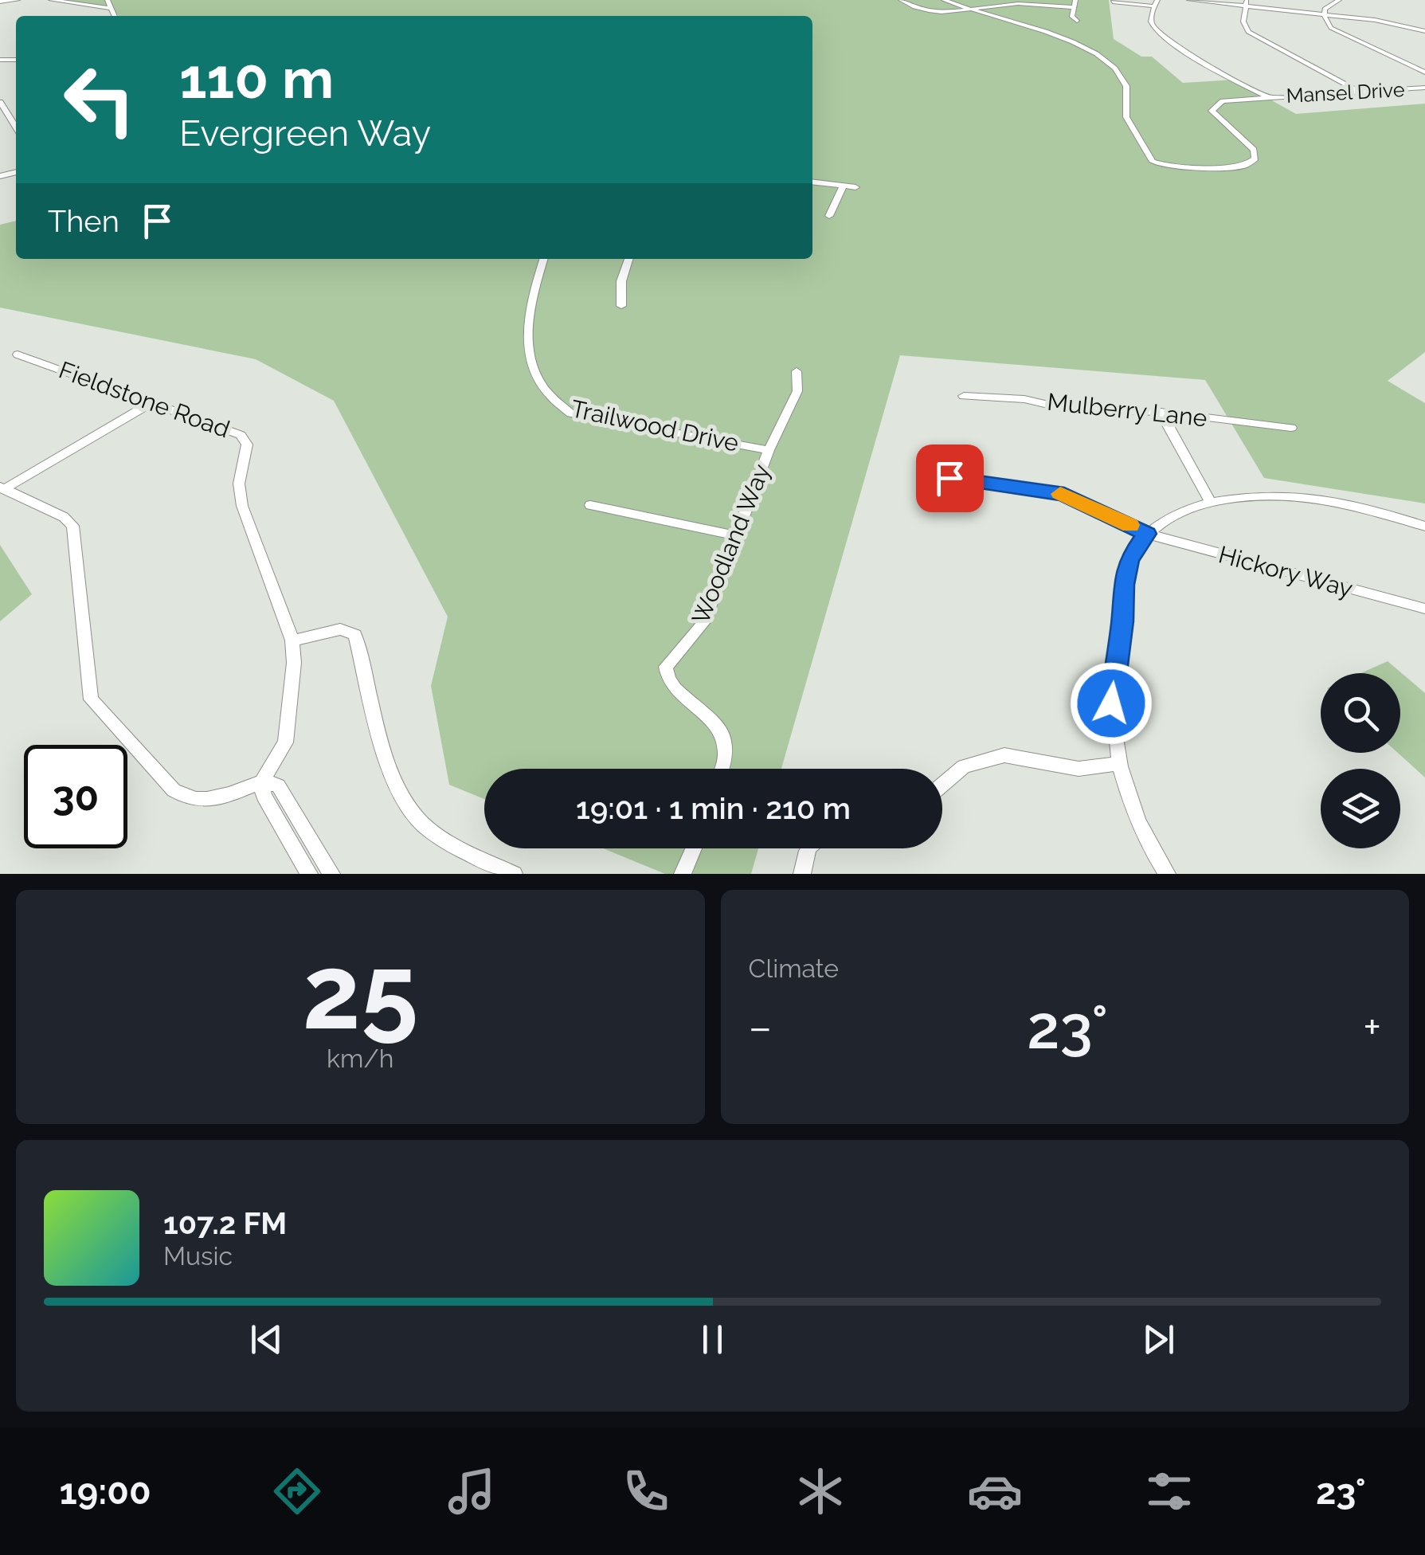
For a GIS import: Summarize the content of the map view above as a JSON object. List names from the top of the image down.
{
  "streets": {
    "street": [
      "Mansel Drive",
      "Fieldstone Road",
      "Mulberry Lane",
      "Trailwood Drive",
      "Woodland Way",
      "Hickory Way"
    ]
  },
  "crossings": [
    ["Trailwood Drive", "Woodland Way"]
  ],
  "page": {
    "turn": ["110 m", "Evergreen Way"],
    "then": "Then",
    "limit": "30",
    "trip": "19:01 · 1 min · 210 m",
    "tile": [
      ["25", "km/h"],
      "Climate"
    ],
    "heat": ["−", "23°", "+"],
    "song": ["107.2 FM", "Music"],
    "tabs": ["19:00", "23°"]
  }
}
